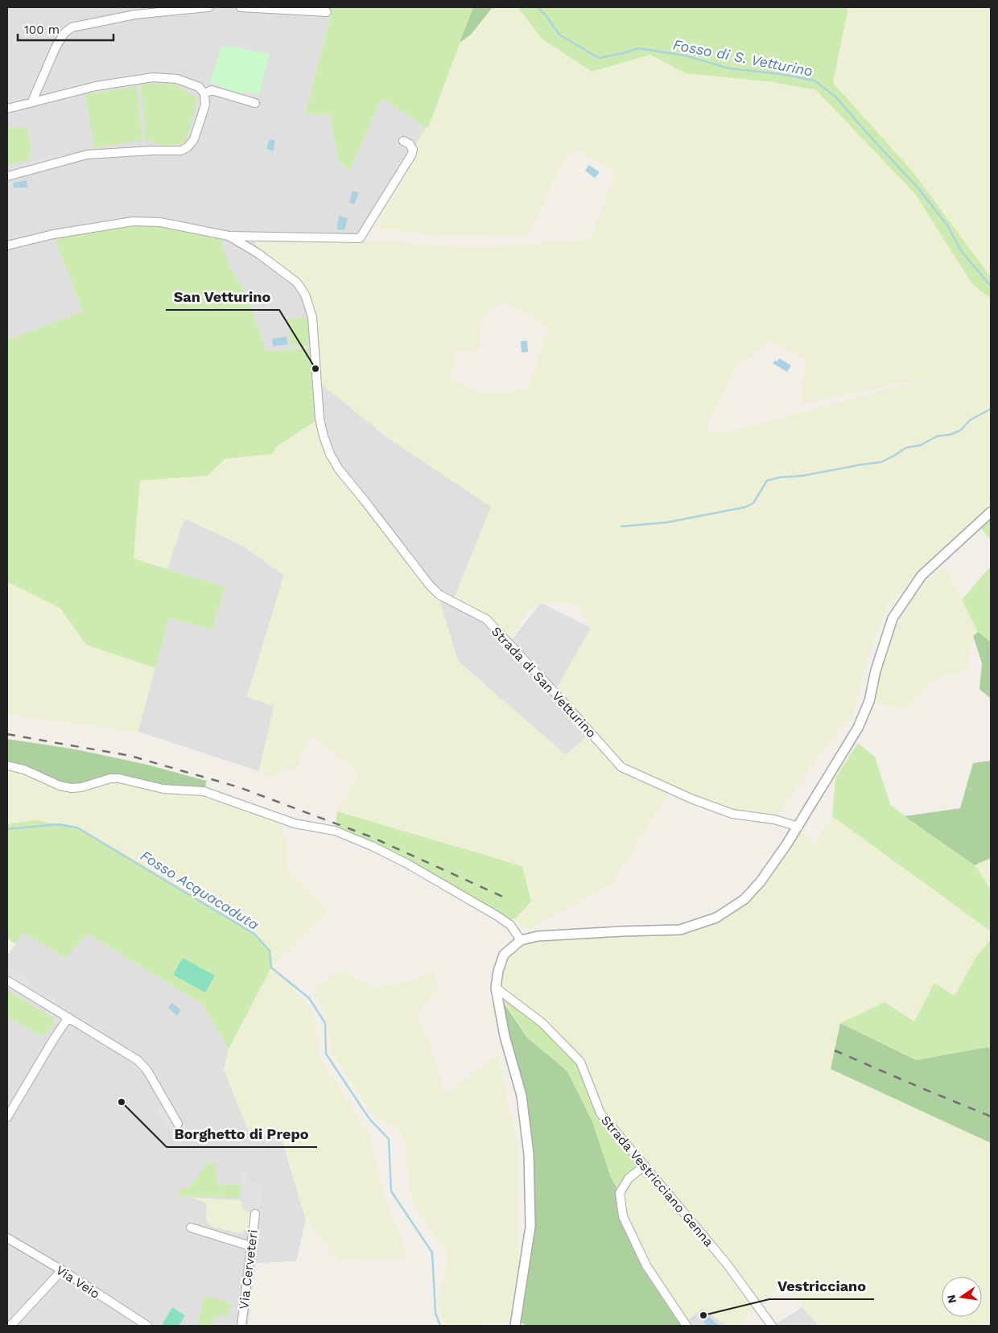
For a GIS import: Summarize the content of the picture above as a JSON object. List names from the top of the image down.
{
  "streets": {
    "street": [
      "Strada di San Vetturino",
      "Strada Vestricciano Genna",
      "Via Cerveteri",
      "Via Veio"
    ]
  },
  "water": ["Fosso di S. Vetturino", "Fosso Acquacaduta"],
  "places": ["San Vetturino", "Borghetto di Prepo", "Vestricciano"],
  "scale_bar": "100 m",
  "north": "left"
}
